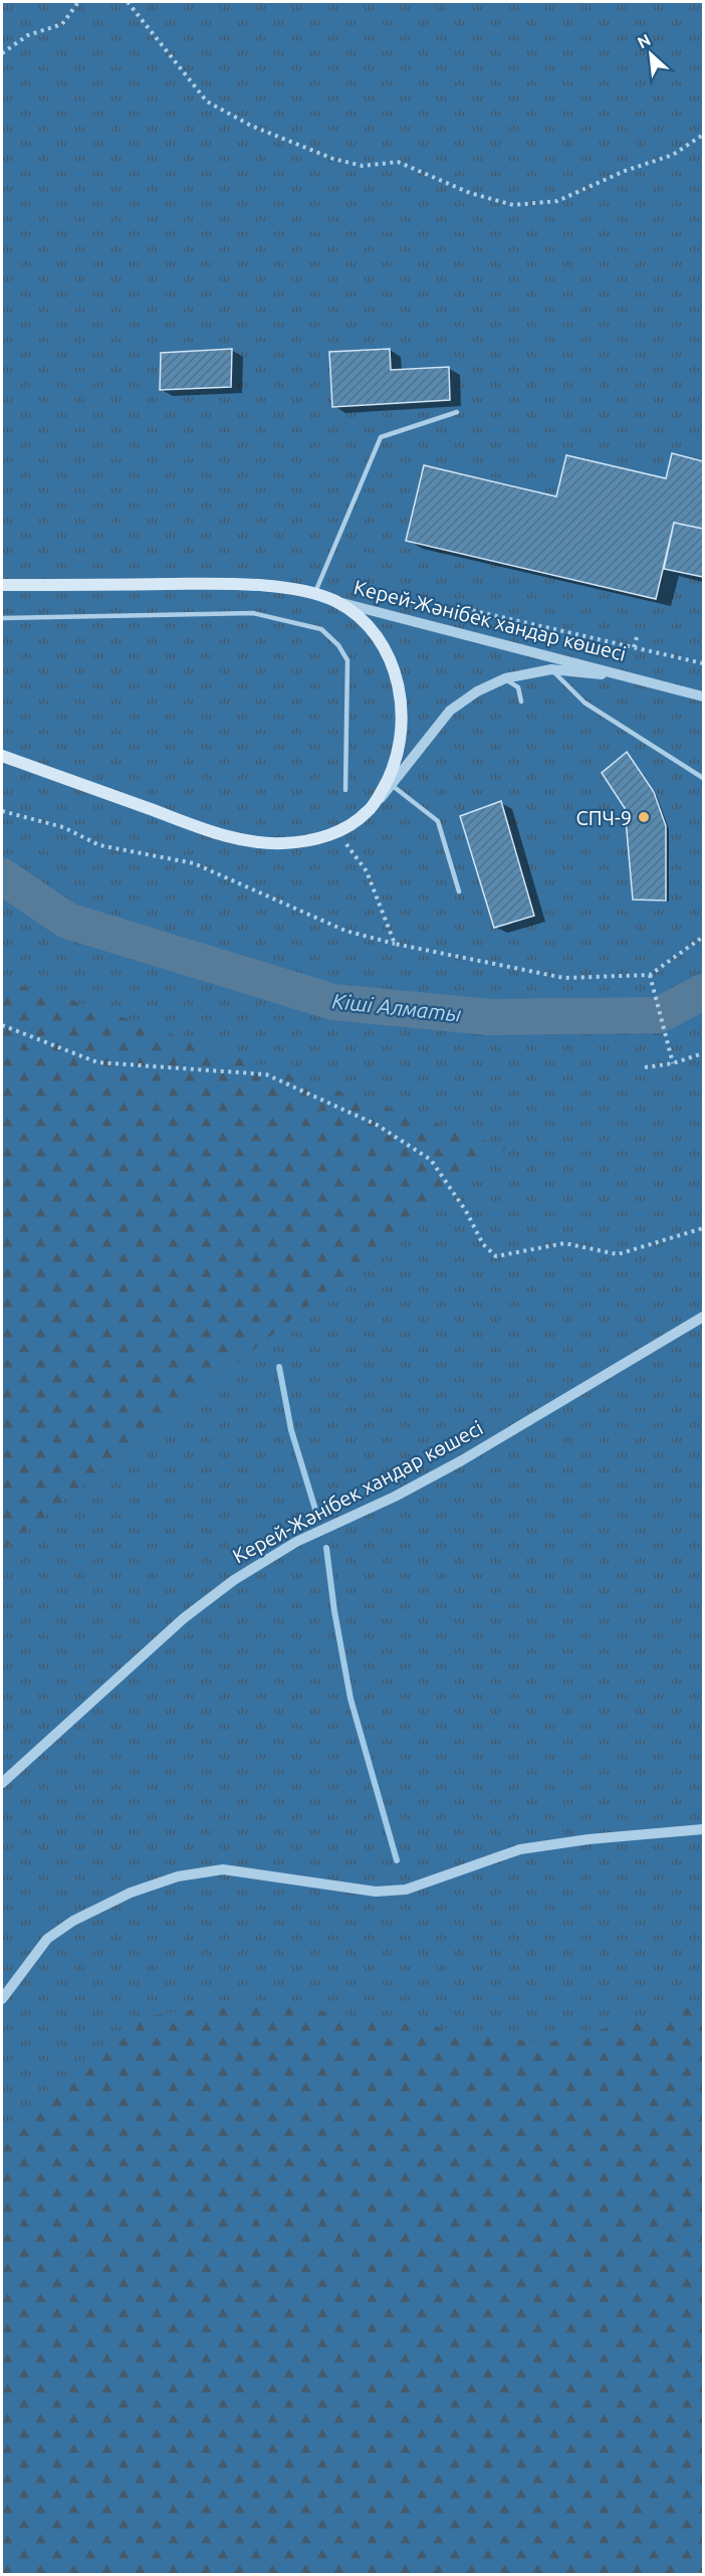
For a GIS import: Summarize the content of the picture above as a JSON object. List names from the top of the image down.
{
  "streets": {
    "main road": ["Керей-Жәнібек хандар көшесі"]
  },
  "water": ["Кіші Алматы"],
  "places": ["СПЧ-9"],
  "north": "top left"
}
